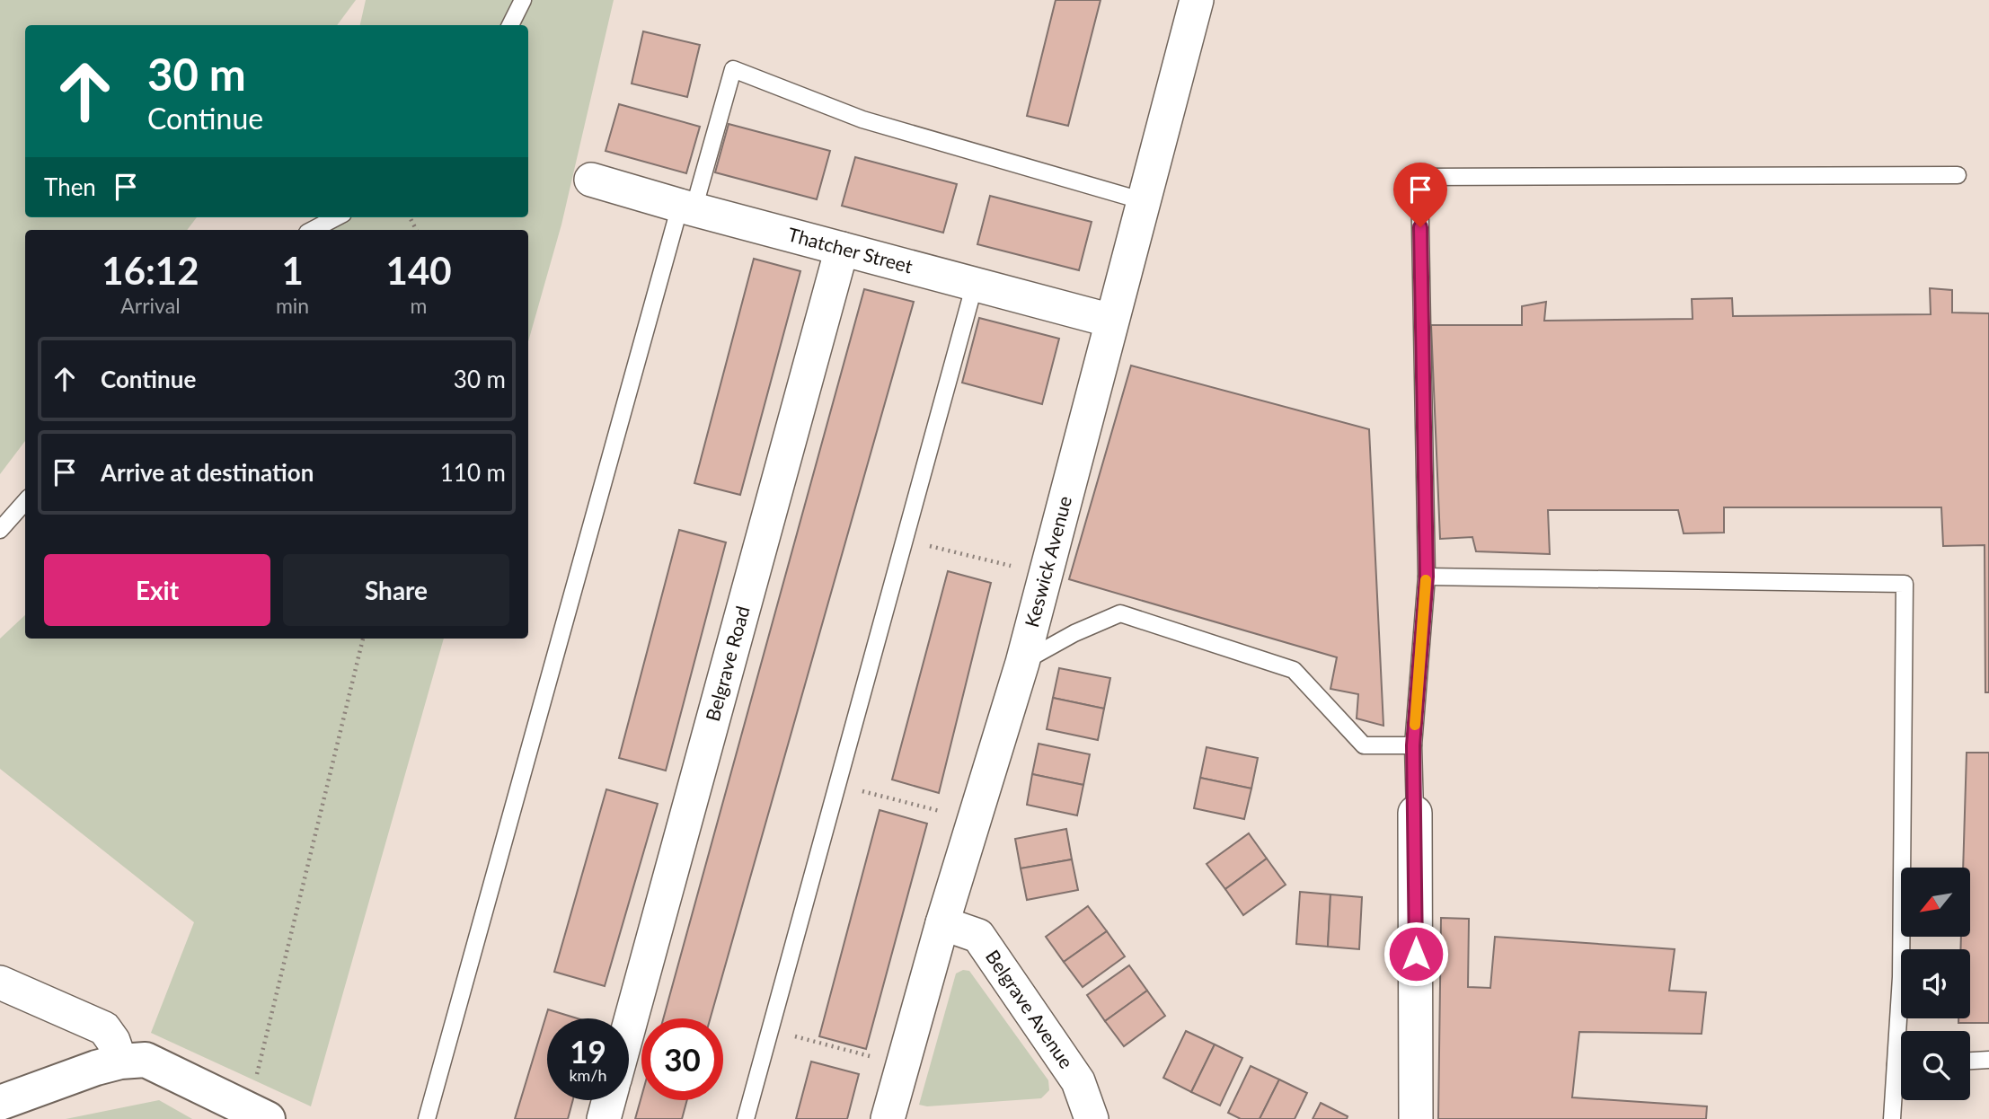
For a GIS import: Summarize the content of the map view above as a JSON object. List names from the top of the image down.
{
  "streets": {
    "street": [
      "Thatcher Street",
      "Keswick Avenue",
      "Belgrave Road",
      "Belgrave Avenue"
    ]
  },
  "crossings": [
    ["Thatcher Street", "Keswick Avenue"],
    ["Thatcher Street", "Belgrave Road"],
    ["Keswick Avenue", "Belgrave Avenue"]
  ],
  "north": "bottom left",
  "page": {
    "turn": ["30 m", "Continue"],
    "then": "Then",
    "eta": [
      "16:12",
      "Arrival",
      "1",
      "min",
      "140",
      "m"
    ],
    "list": [
      {
        "name": "Continue",
        "value": "30 m"
      },
      {
        "name": "Arrive at destination",
        "value": "110 m"
      }
    ],
    "buttons": ["Exit", "Share"],
    "speed": "19 km/h",
    "limit": "30"
  }
}
